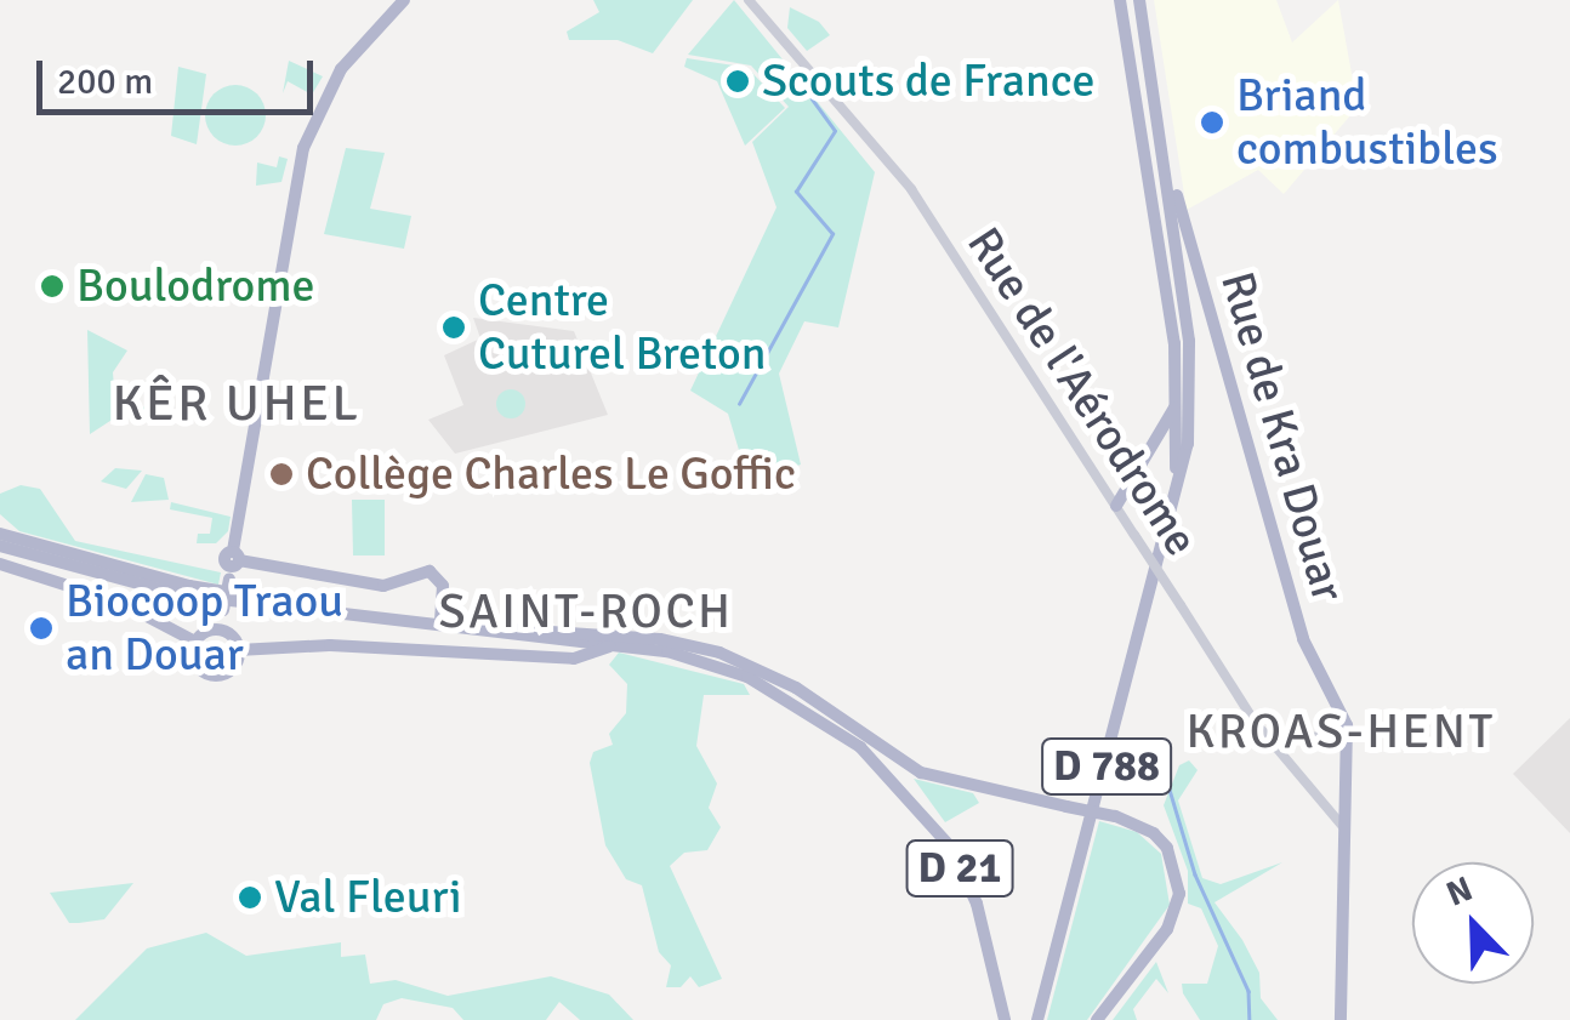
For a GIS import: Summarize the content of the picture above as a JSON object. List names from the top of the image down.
{
  "streets": {
    "main road": ["Rue de Kra Douar", "D 788", "D 21"],
    "street": ["Rue de l'Aérodrome"]
  },
  "crossings": [
    ["Rue de Kra Douar", "D 788"]
  ],
  "districts": ["KÊR UHEL", "SAINT-ROCH", "KROAS-HENT"],
  "places": [
    "Scouts de France",
    "Briand combustibles",
    "Boulodrome",
    "Centre Cuturel Breton",
    "Collège Charles Le Goffic",
    "Biocoop Traou an Douar",
    "Val Fleuri"
  ],
  "scale_bar": "200 m",
  "north": "top left"
}
